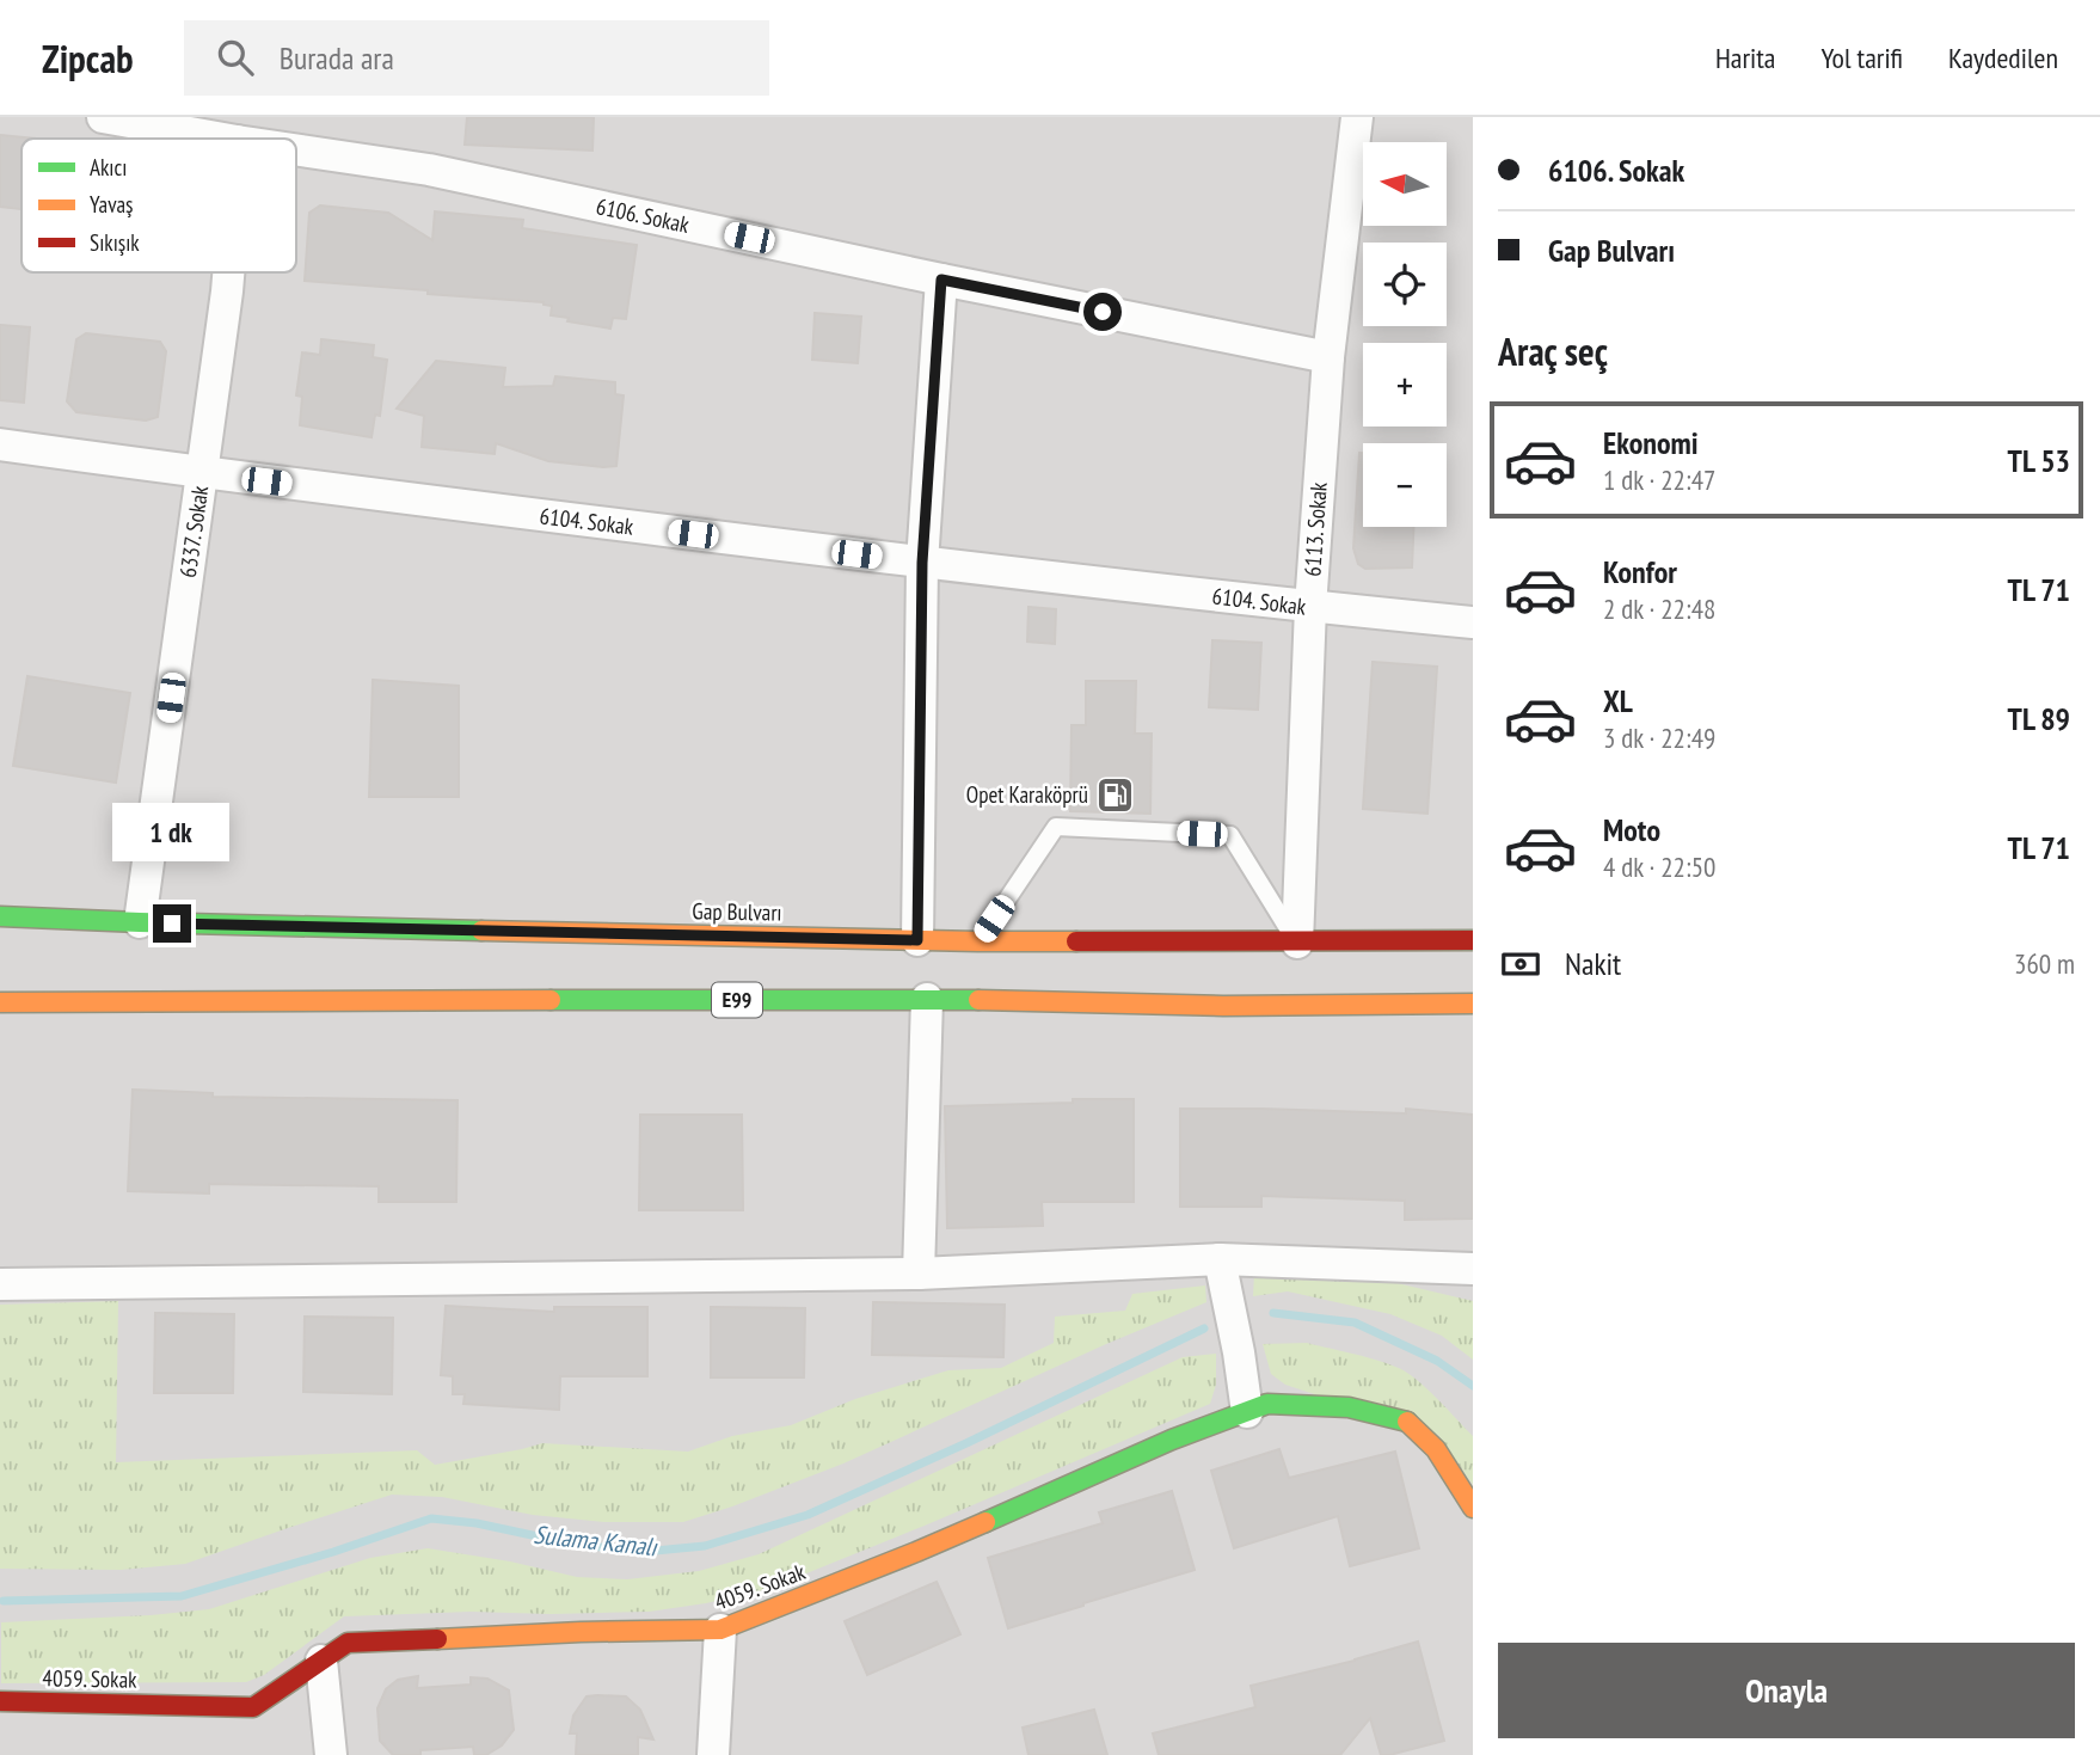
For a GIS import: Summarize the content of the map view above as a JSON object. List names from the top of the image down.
{
  "streets": {
    "main road": ["Gap Bulvarı", "E99", "4059. Sokak"],
    "street": [
      "6106. Sokak",
      "6104. Sokak",
      "6113. Sokak",
      "6337. Sokak"
    ]
  },
  "crossings": [
    ["6106. Sokak", "6113. Sokak"],
    ["6104. Sokak", "6113. Sokak"],
    ["6104. Sokak", "6337. Sokak"],
    ["6113. Sokak", "Gap Bulvarı"],
    ["6337. Sokak", "Gap Bulvarı"]
  ],
  "water": ["Sulama Kanalı"],
  "places": {
    "fuel station": ["Opet Karaköprü"]
  },
  "legend": ["Akıcı", "Yavaş", "Sıkışık"],
  "north": "left",
  "page": {
    "header": "Zipcab",
    "search": "Burada ara",
    "nav": ["Harita", "Yol tarifi", "Kaydedilen"],
    "banner": ["6106. Sokak", "Gap Bulvarı"],
    "map_buttons": ["+", "−"],
    "heading": "Araç seç",
    "list": [
      {
        "name": "Ekonomi",
        "note": "1 dk · 22:47",
        "value": "TL 53"
      },
      {
        "name": "Konfor",
        "note": "2 dk · 22:48",
        "value": "TL 71"
      },
      {
        "name": "XL",
        "note": "3 dk · 22:49",
        "value": "TL 89"
      },
      {
        "name": "Moto",
        "note": "4 dk · 22:50",
        "value": "TL 71"
      }
    ],
    "bubble": "1 dk",
    "pay": ["Nakit", "360 m"],
    "buttons": "Onayla"
  }
}
